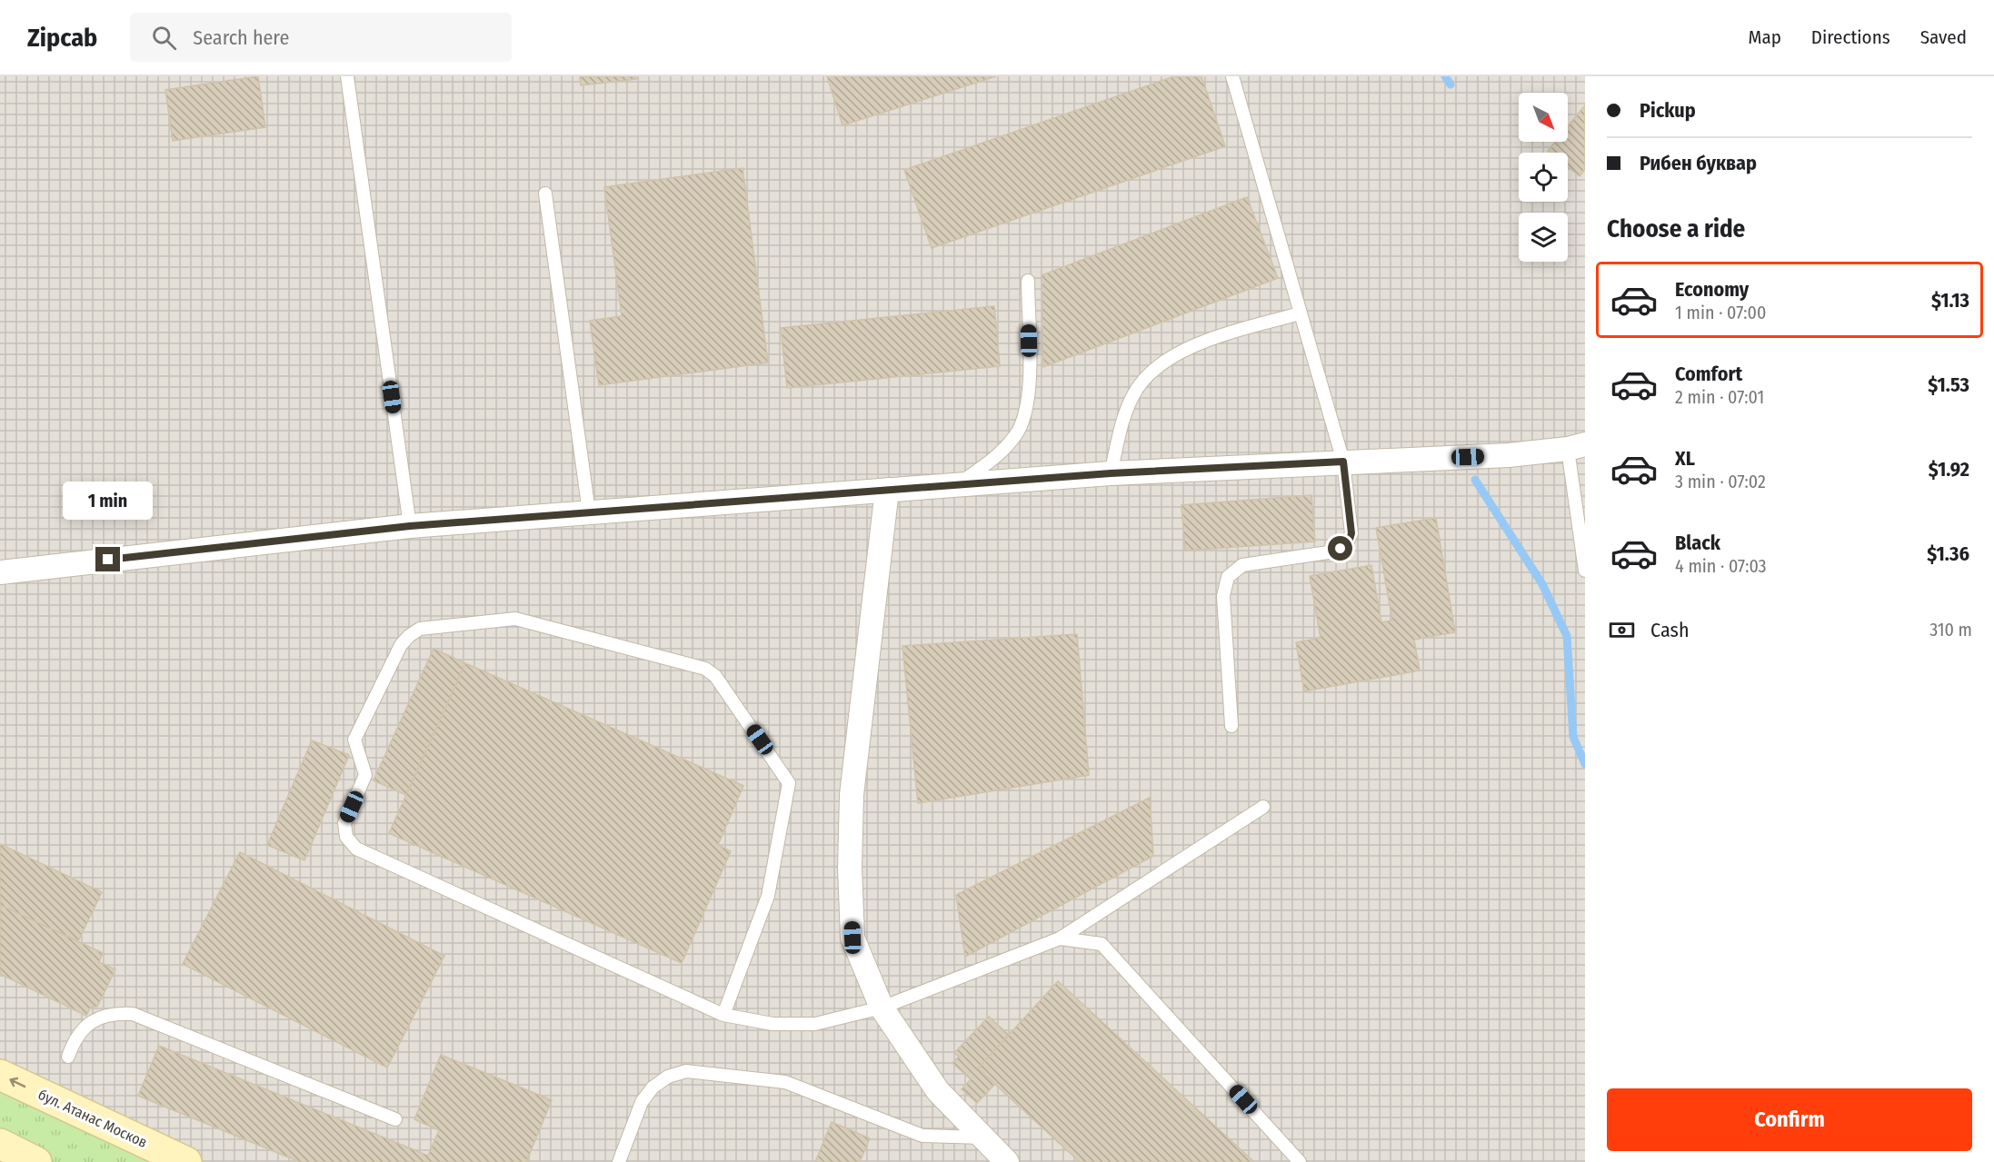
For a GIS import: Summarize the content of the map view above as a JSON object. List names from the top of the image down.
{
  "streets": {
    "main road": ["бул. Атанас Москов"]
  },
  "one_way": ["бул. Атанас Москов"],
  "north": "bottom right",
  "page": {
    "header": "Zipcab",
    "search": "Search here",
    "nav": ["Map", "Directions", "Saved"],
    "banner": ["Pickup", "Рибен буквар"],
    "heading": "Choose a ride",
    "list": [
      {
        "name": "Economy",
        "note": "1 min · 07:00",
        "value": "$1.13"
      },
      {
        "name": "Comfort",
        "note": "2 min · 07:01",
        "value": "$1.53"
      },
      {
        "name": "XL",
        "note": "3 min · 07:02",
        "value": "$1.92"
      },
      {
        "name": "Black",
        "note": "4 min · 07:03",
        "value": "$1.36"
      }
    ],
    "bubble": "1 min",
    "pay": ["Cash", "310 m"],
    "buttons": "Confirm"
  }
}
